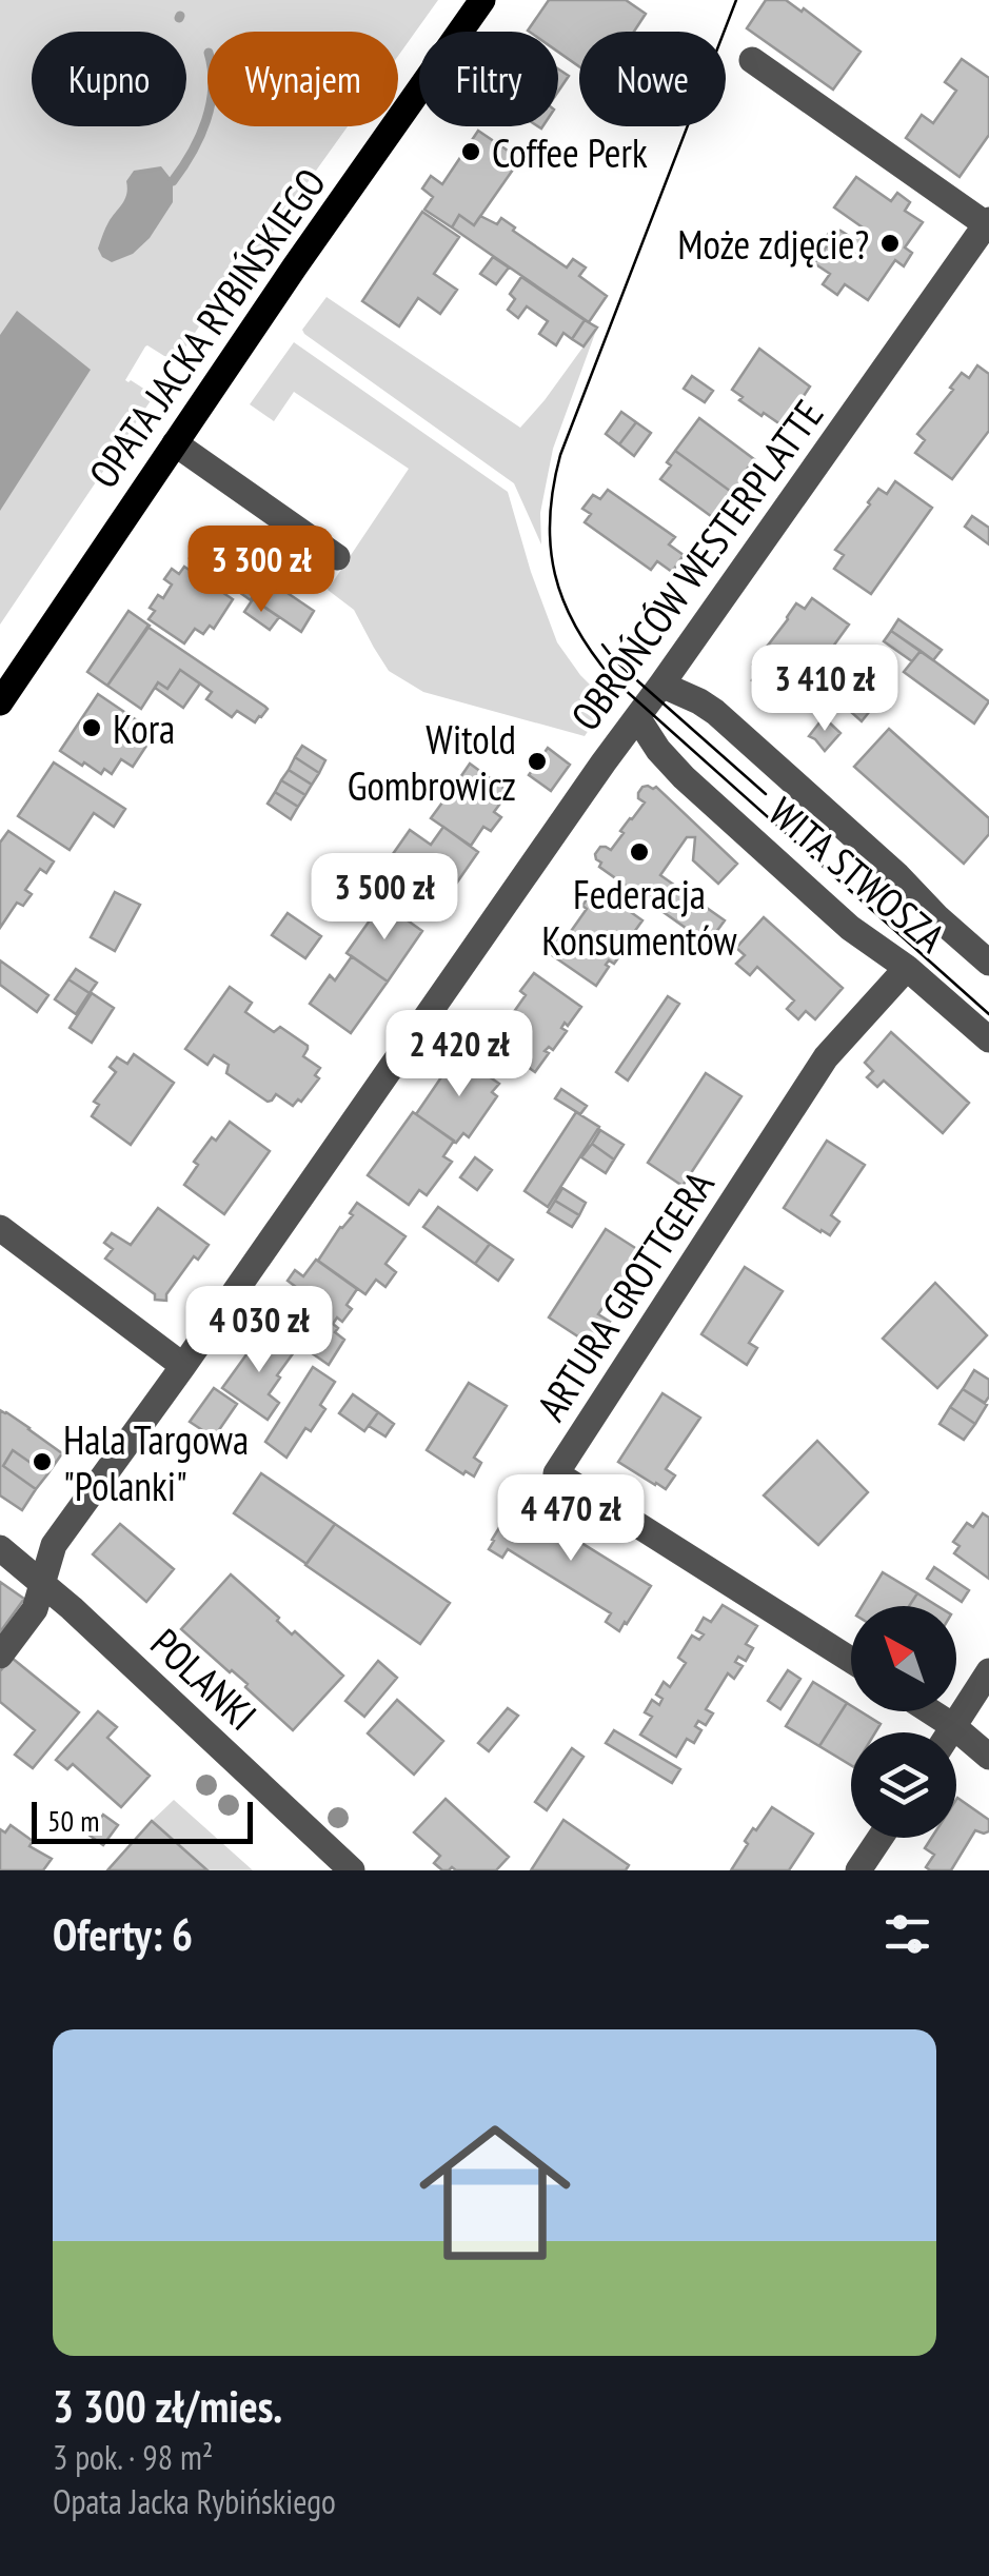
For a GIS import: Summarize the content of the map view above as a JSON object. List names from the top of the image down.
{
  "streets": {
    "main road": ["OPATA JACKA RYBIŃSKIEGO"],
    "street": [
      "OBROŃCÓW WESTERPLATTE",
      "WITA STWOSZA",
      "ARTURA GROTTGERA",
      "POLANKI"
    ]
  },
  "crossings": [
    ["OBROŃCÓW WESTERPLATTE", "WITA STWOSZA"],
    ["OBROŃCÓW WESTERPLATTE", "POLANKI"],
    ["WITA STWOSZA", "ARTURA GROTTGERA"]
  ],
  "places": [
    "Coffee Perk",
    "Może zdjęcie?",
    "Kora",
    "Witold Gombrowicz",
    "Federacja Konsumentów",
    "Hala Targowa \"Polanki\""
  ],
  "scale_bar": "50 m",
  "north": "top left",
  "page": {
    "chip": [
      "Kupno",
      "Wynajem",
      "Filtry",
      "Nowe"
    ],
    "price": [
      "3 300 zł",
      "3 410 zł",
      "3 500 zł",
      "2 420 zł",
      "4 030 zł",
      "4 470 zł"
    ],
    "scale": "50 m",
    "heading": "Oferty: 6",
    "list": [
      {
        "name": "3 300 zł/mies.",
        "note": "3 pok. · 98 m² · Opata Jacka Rybińskiego"
      }
    ]
  }
}
